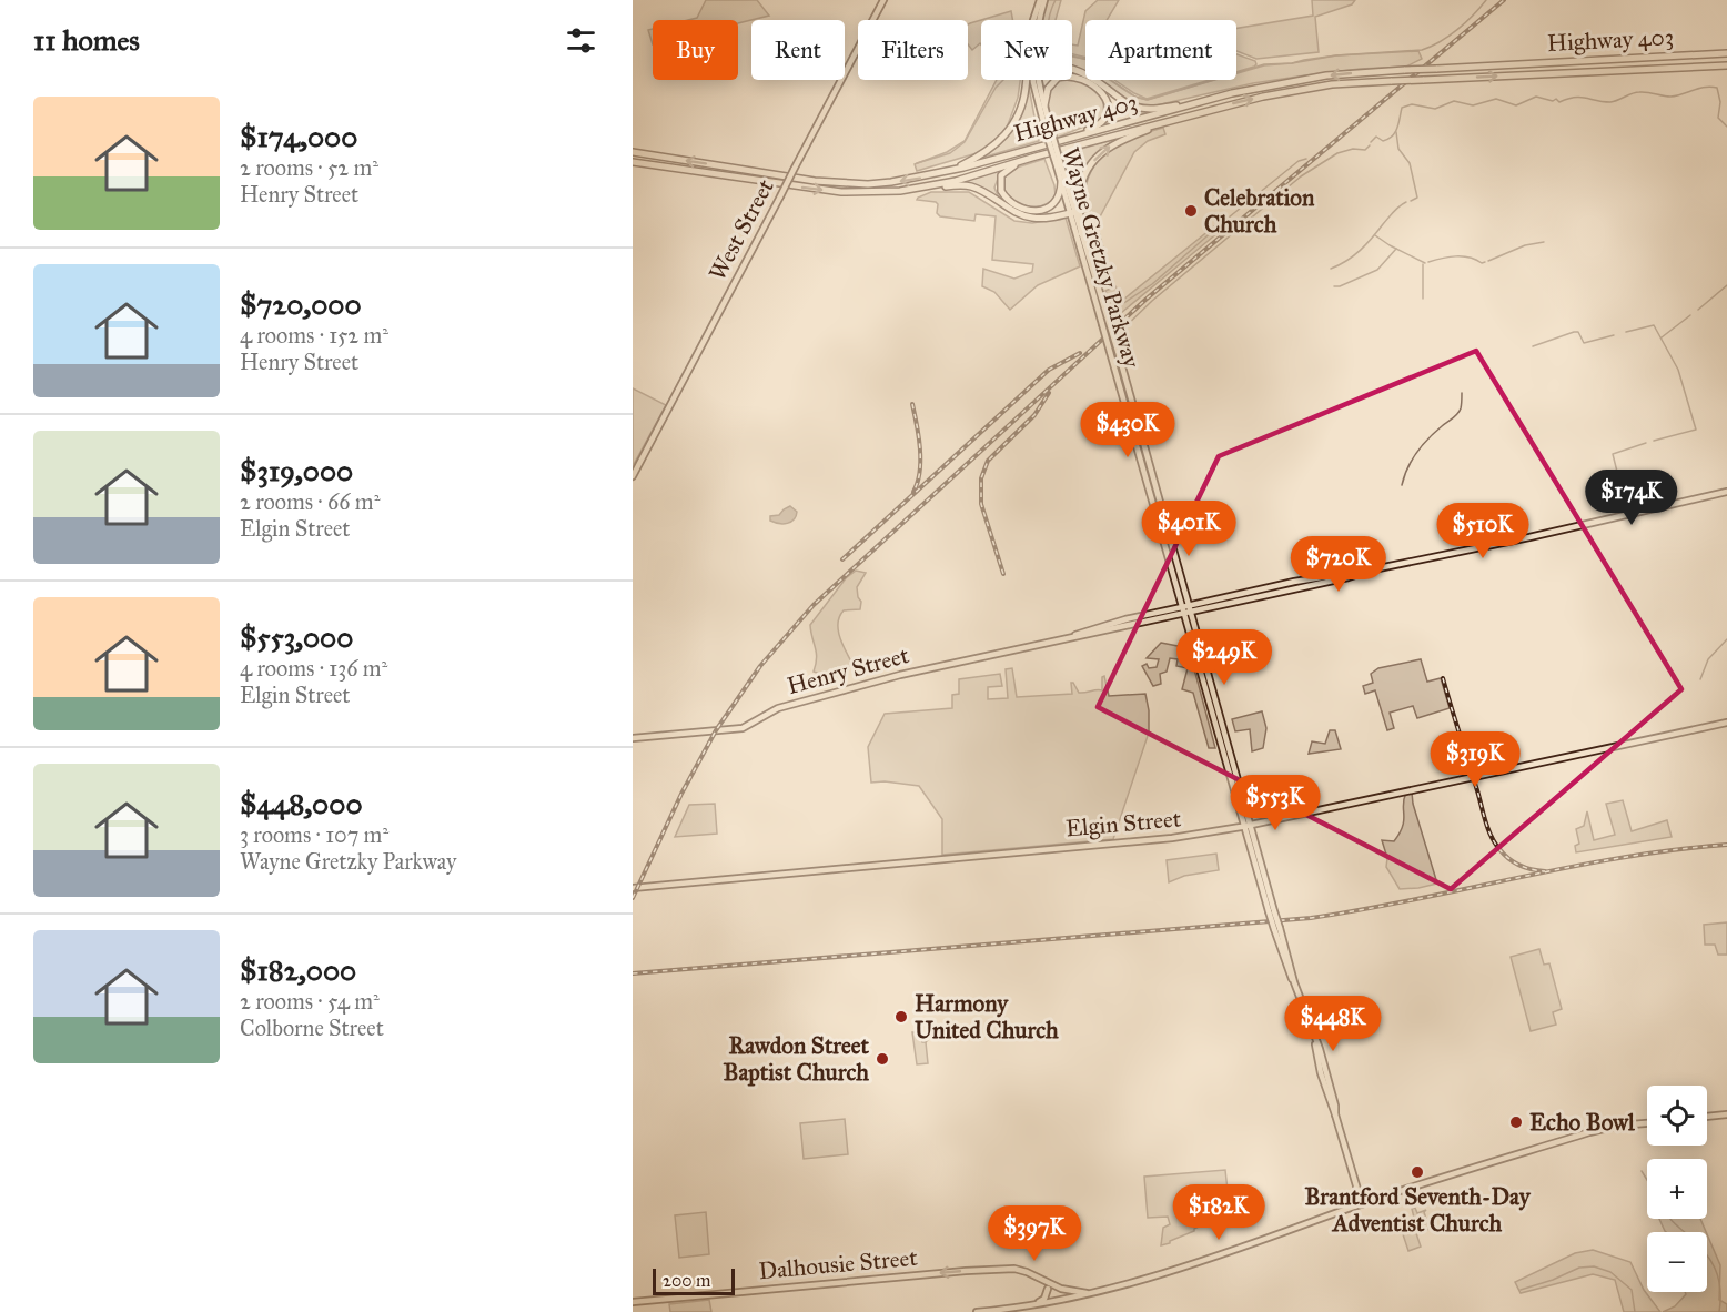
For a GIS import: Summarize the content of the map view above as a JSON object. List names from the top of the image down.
{
  "streets": {
    "highway": ["Highway 403"],
    "main road": [
      "West Street",
      "Wayne Gretzky Parkway",
      "Henry Street",
      "Elgin Street",
      "Dalhousie Street"
    ]
  },
  "crossings": [
    ["Wayne Gretzky Parkway", "Henry Street"],
    ["Wayne Gretzky Parkway", "Elgin Street"]
  ],
  "one_way": ["Dalhousie Street"],
  "places": [
    "Celebration Church",
    "Harmony United Church",
    "Rawdon Street Baptist Church",
    "Echo Bowl",
    "Brantford Seventh-Day Adventist Church"
  ],
  "scale_bar": "200 m",
  "page": {
    "heading": "11 homes",
    "chip": [
      "Buy",
      "Rent",
      "Filters",
      "New",
      "Apartment"
    ],
    "list": [
      {
        "name": "$174,000",
        "note": "2 rooms · 52 m² · Henry Street"
      },
      {
        "name": "$720,000",
        "note": "4 rooms · 152 m² · Henry Street"
      },
      {
        "name": "$319,000",
        "note": "2 rooms · 66 m² · Elgin Street"
      },
      {
        "name": "$553,000",
        "note": "4 rooms · 136 m² · Elgin Street"
      },
      {
        "name": "$448,000",
        "note": "3 rooms · 107 m² · Wayne Gretzky Parkway"
      },
      {
        "name": "$182,000",
        "note": "2 rooms · 54 m² · Colborne Street"
      }
    ],
    "price": [
      "$430K",
      "$174K",
      "$401K",
      "$510K",
      "$720K",
      "$249K",
      "$319K",
      "$553K",
      "$448K",
      "$182K",
      "$397K"
    ],
    "map_buttons": ["+", "−"],
    "scale": "200 m"
  }
}
